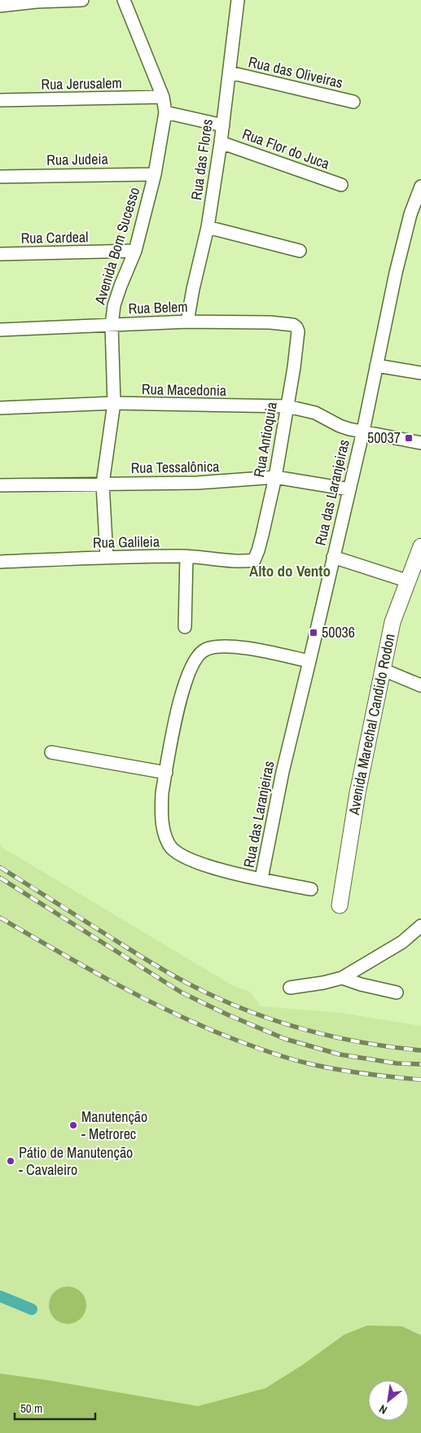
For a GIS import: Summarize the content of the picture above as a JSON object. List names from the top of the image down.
{
  "streets": {
    "street": [
      "Rua das Oliveiras",
      "Rua Jerusalem",
      "Rua Flor do Juca",
      "Rua Judeia",
      "Rua das Flores",
      "Rua Cardeal",
      "Avenida Bom Sucesso",
      "Rua Belem",
      "Rua Macedonia",
      "Rua Antioquia",
      "Rua Tessalônica",
      "Rua das Laranjeiras",
      "Rua Galileia",
      "Avenida Marechal Candido Rodon"
    ]
  },
  "crossings": [
    ["Rua das Oliveiras", "Rua das Flores"],
    ["Rua Jerusalem", "Avenida Bom Sucesso"],
    ["Rua Flor do Juca", "Rua das Flores"],
    ["Rua Judeia", "Avenida Bom Sucesso"],
    ["Rua das Flores", "Rua Belem"],
    ["Rua Cardeal", "Avenida Bom Sucesso"],
    ["Avenida Bom Sucesso", "Rua Belem"],
    ["Avenida Bom Sucesso", "Rua Macedonia"],
    ["Avenida Bom Sucesso", "Rua Tessalônica"],
    ["Avenida Bom Sucesso", "Rua Galileia"],
    ["Rua Belem", "Rua Antioquia"],
    ["Rua Macedonia", "Rua Antioquia"],
    ["Rua Macedonia", "Rua das Laranjeiras"],
    ["Rua Antioquia", "Rua Tessalônica"],
    ["Rua Antioquia", "Rua Galileia"],
    ["Rua Tessalônica", "Rua das Laranjeiras"]
  ],
  "districts": ["Alto do Vento"],
  "places": {
    "transit": ["50037", "50036"],
    "other": ["Manutenção - Metrorec", "Pátio de Manutenção - Cavaleiro"]
  },
  "scale_bar": "50 m",
  "north": "bottom left"
}
